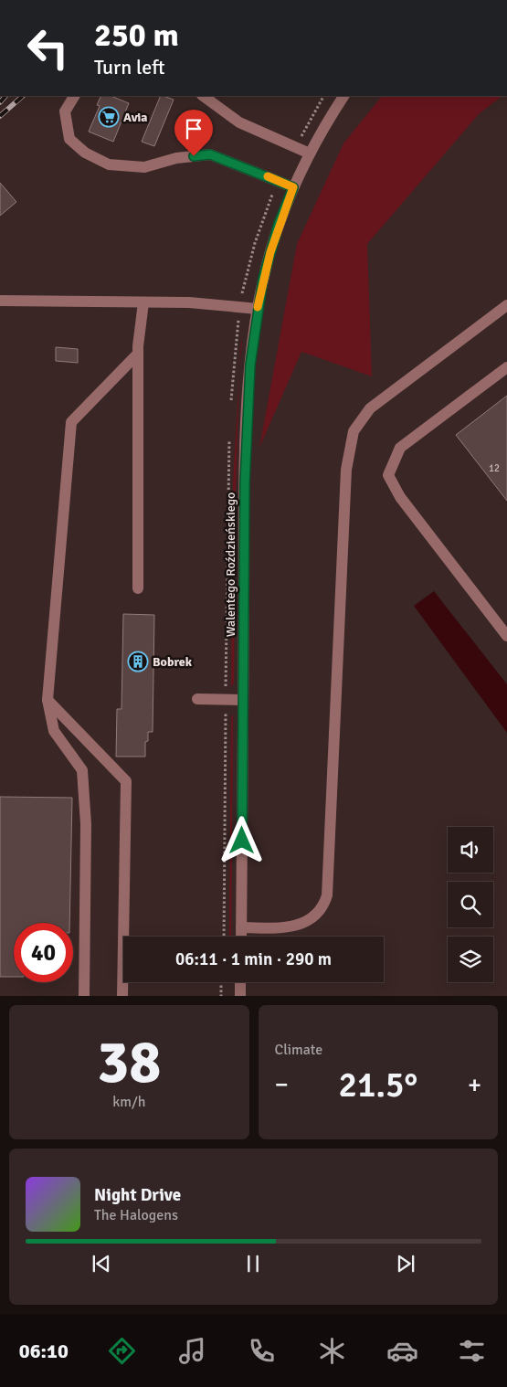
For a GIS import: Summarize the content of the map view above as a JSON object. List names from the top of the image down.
{
  "streets": {
    "street": ["Walentego Roździeńskiego"]
  },
  "places": {
    "supermarket": ["Avia"],
    "building": ["Bobrek"]
  },
  "house_numbers": ["12"],
  "page": {
    "turn": ["250 m", "Turn left"],
    "limit": "40",
    "trip": "06:11 · 1 min · 290 m",
    "tile": [
      ["38", "km/h"],
      "Climate"
    ],
    "heat": ["−", "21.5°", "+"],
    "song": ["Night Drive", "The Halogens"],
    "tabs": "06:10"
  }
}
